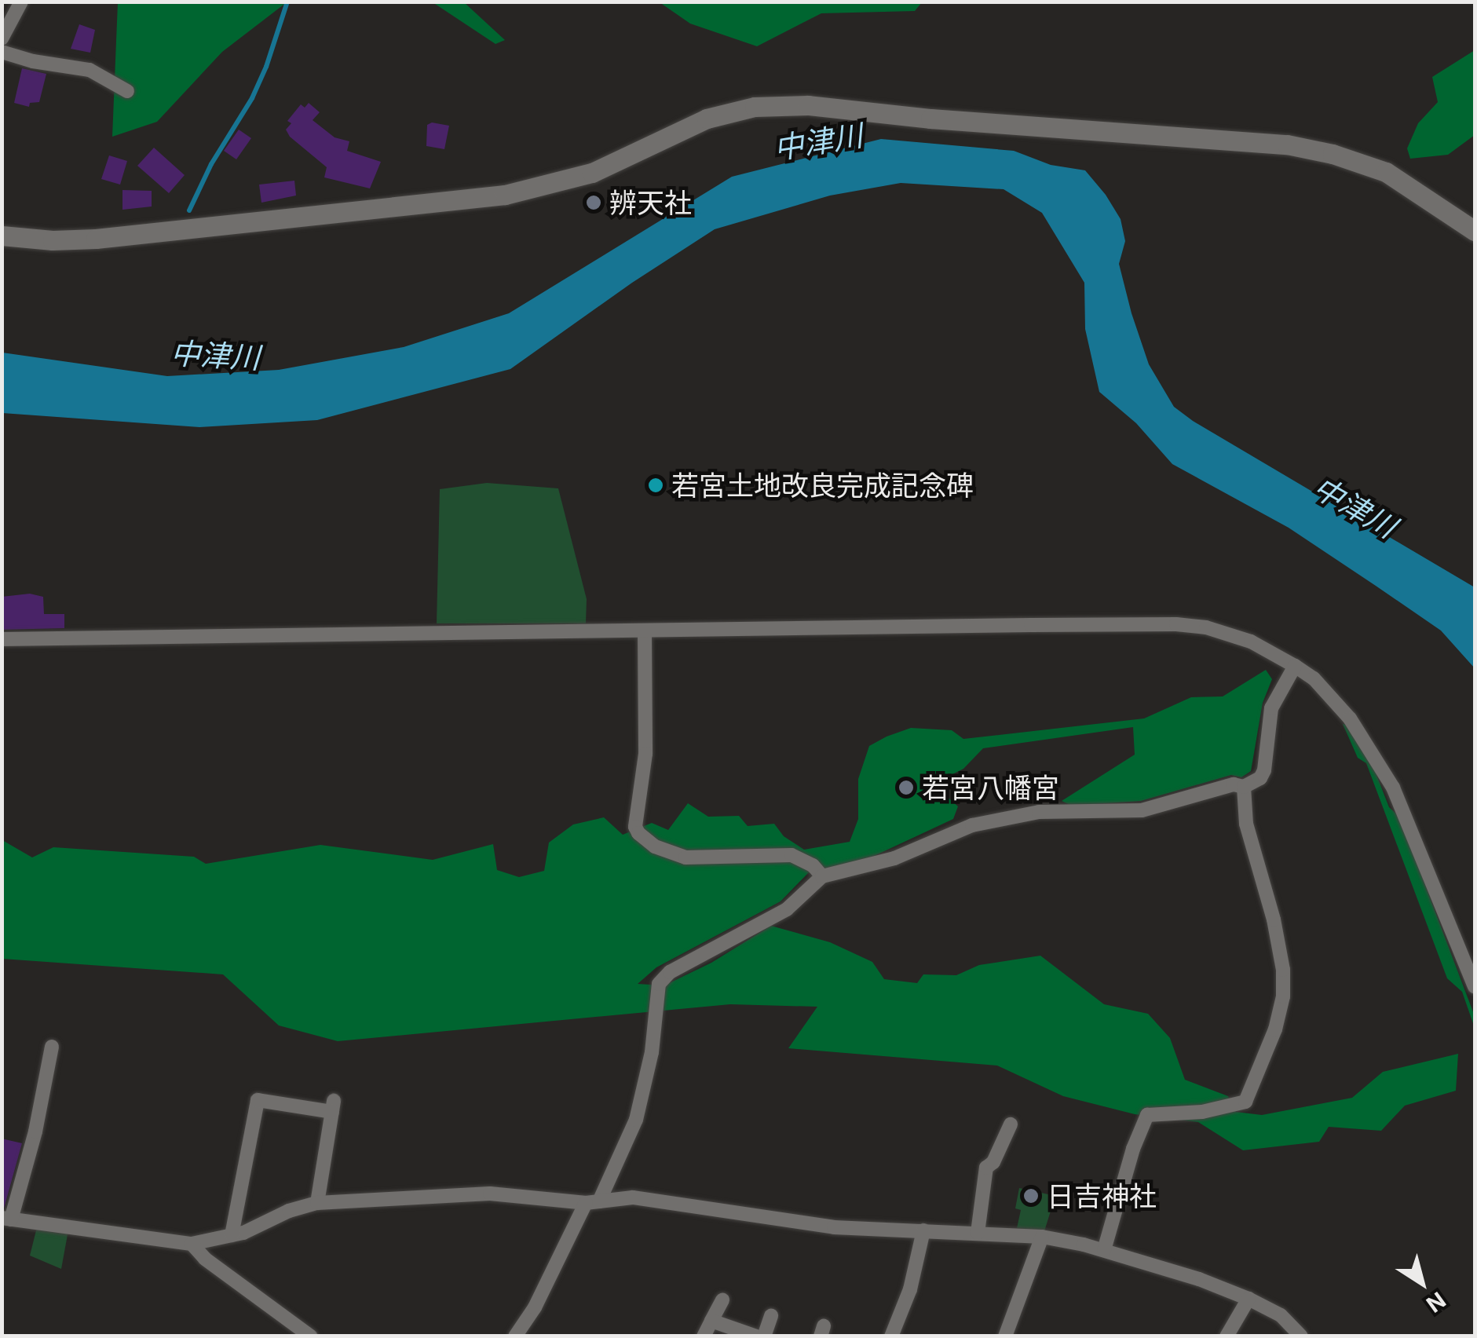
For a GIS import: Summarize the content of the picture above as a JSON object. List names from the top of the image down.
{
  "water": ["中津川"],
  "places": [
    "辨天社",
    "若宮土地改良完成記念碑",
    "若宮八幡宮",
    "日吉神社"
  ],
  "north": "bottom right"
}
